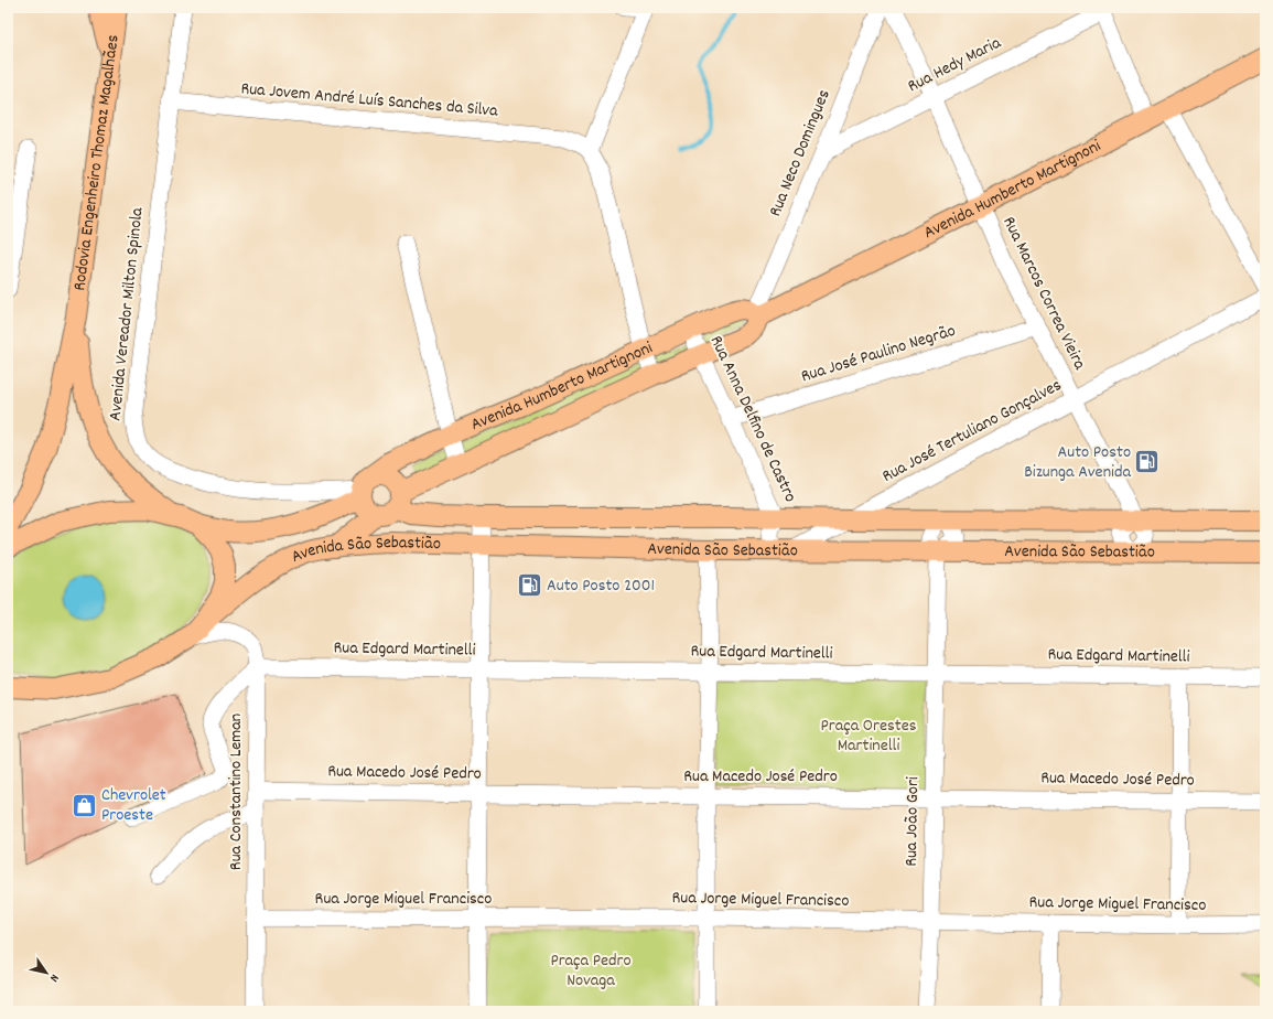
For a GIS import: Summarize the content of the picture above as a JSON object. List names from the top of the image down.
{
  "streets": {
    "main road": ["Rodovia Engenheiro Thomaz Magalhães", "Avenida Humberto Martignoni", "Avenida São Sebastião"],
    "street": [
      "Rua Hedy Maria",
      "Rua Jovem André Luís Sanches da Silva",
      "Rua Neco Domingues",
      "Rua Marcos Correa Vieira",
      "Avenida Vereador Milton Spinola",
      "Rua José Paulino Negrão",
      "Rua Anna Delfino de Castro",
      "Rua José Tertuliano Gonçalves",
      "Rua Edgard Martinelli",
      "Rua Macedo José Pedro",
      "Rua Constantino Leman",
      "Rua João Gori",
      "Rua Jorge Miguel Francisco"
    ]
  },
  "crossings": [
    ["Rua Hedy Maria", "Rua Neco Domingues"],
    ["Rua Hedy Maria", "Rua Marcos Correa Vieira"],
    ["Rua Jovem André Luís Sanches da Silva", "Avenida Vereador Milton Spinola"],
    ["Rua Neco Domingues", "Avenida Humberto Martignoni"],
    ["Avenida Humberto Martignoni", "Rua Marcos Correa Vieira"],
    ["Avenida Humberto Martignoni", "Avenida Vereador Milton Spinola"],
    ["Avenida Humberto Martignoni", "Rua Anna Delfino de Castro"],
    ["Avenida Humberto Martignoni", "Avenida São Sebastião"],
    ["Rua Marcos Correa Vieira", "Rua José Paulino Negrão"],
    ["Rua Marcos Correa Vieira", "Rua José Tertuliano Gonçalves"],
    ["Rua Marcos Correa Vieira", "Avenida São Sebastião"],
    ["Rua José Paulino Negrão", "Rua Anna Delfino de Castro"],
    ["Rua Anna Delfino de Castro", "Avenida São Sebastião"],
    ["Rua José Tertuliano Gonçalves", "Avenida São Sebastião"],
    ["Avenida São Sebastião", "Rua João Gori"],
    ["Rua Edgard Martinelli", "Rua Constantino Leman"],
    ["Rua Edgard Martinelli", "Rua João Gori"],
    ["Rua Macedo José Pedro", "Rua Constantino Leman"],
    ["Rua Macedo José Pedro", "Rua João Gori"],
    ["Rua Constantino Leman", "Rua Jorge Miguel Francisco"],
    ["Rua João Gori", "Rua Jorge Miguel Francisco"]
  ],
  "parks": ["Praça Orestes Martinelli", "Praça Pedro Novaga"],
  "places": {
    "fuel station": ["Auto Posto Bizunga Avenida", "Auto Posto 2001"],
    "shop": ["Chevrolet Proeste"]
  },
  "north": "bottom right"
}
